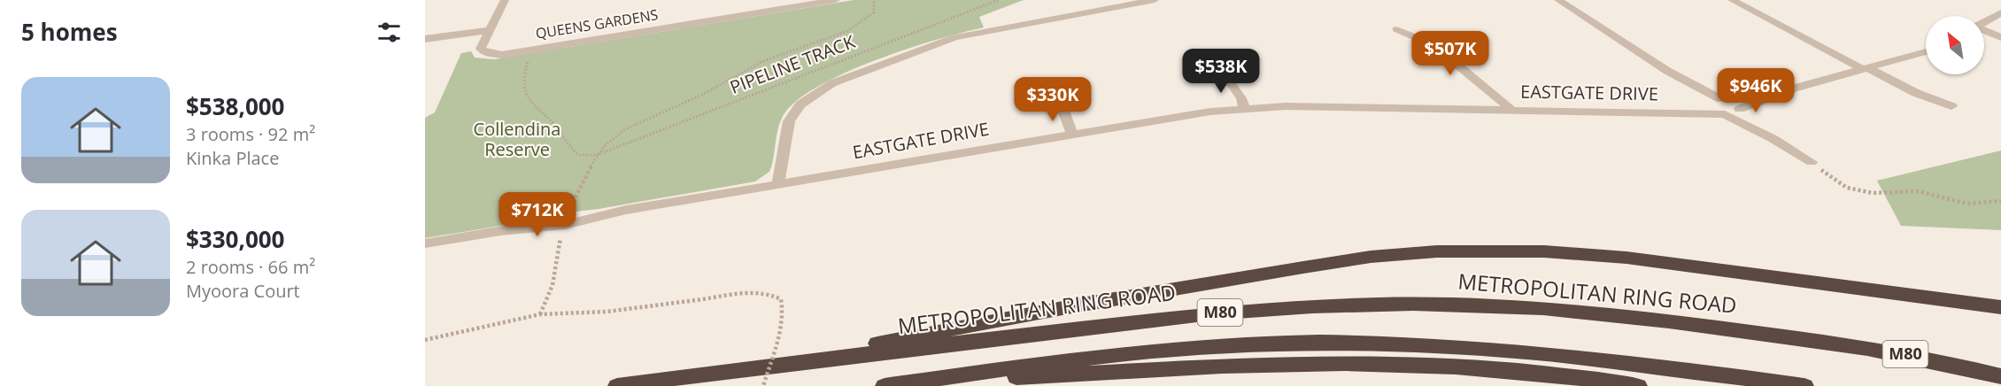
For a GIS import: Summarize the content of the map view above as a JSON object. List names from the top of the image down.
{
  "streets": {
    "highway": ["METROPOLITAN RING ROAD", "M80"],
    "street": ["QUEENS GARDENS", "EASTGATE DRIVE"],
    "path": ["PIPELINE TRACK"]
  },
  "parks": ["Collendina Reserve"],
  "north": "top left",
  "page": {
    "heading": "5 homes",
    "price": [
      "$507K",
      "$538K",
      "$946K",
      "$330K",
      "$712K"
    ],
    "list": [
      {
        "name": "$538,000",
        "note": "3 rooms · 92 m² · Kinka Place"
      },
      {
        "name": "$330,000",
        "note": "2 rooms · 66 m² · Myoora Court"
      }
    ]
  }
}
